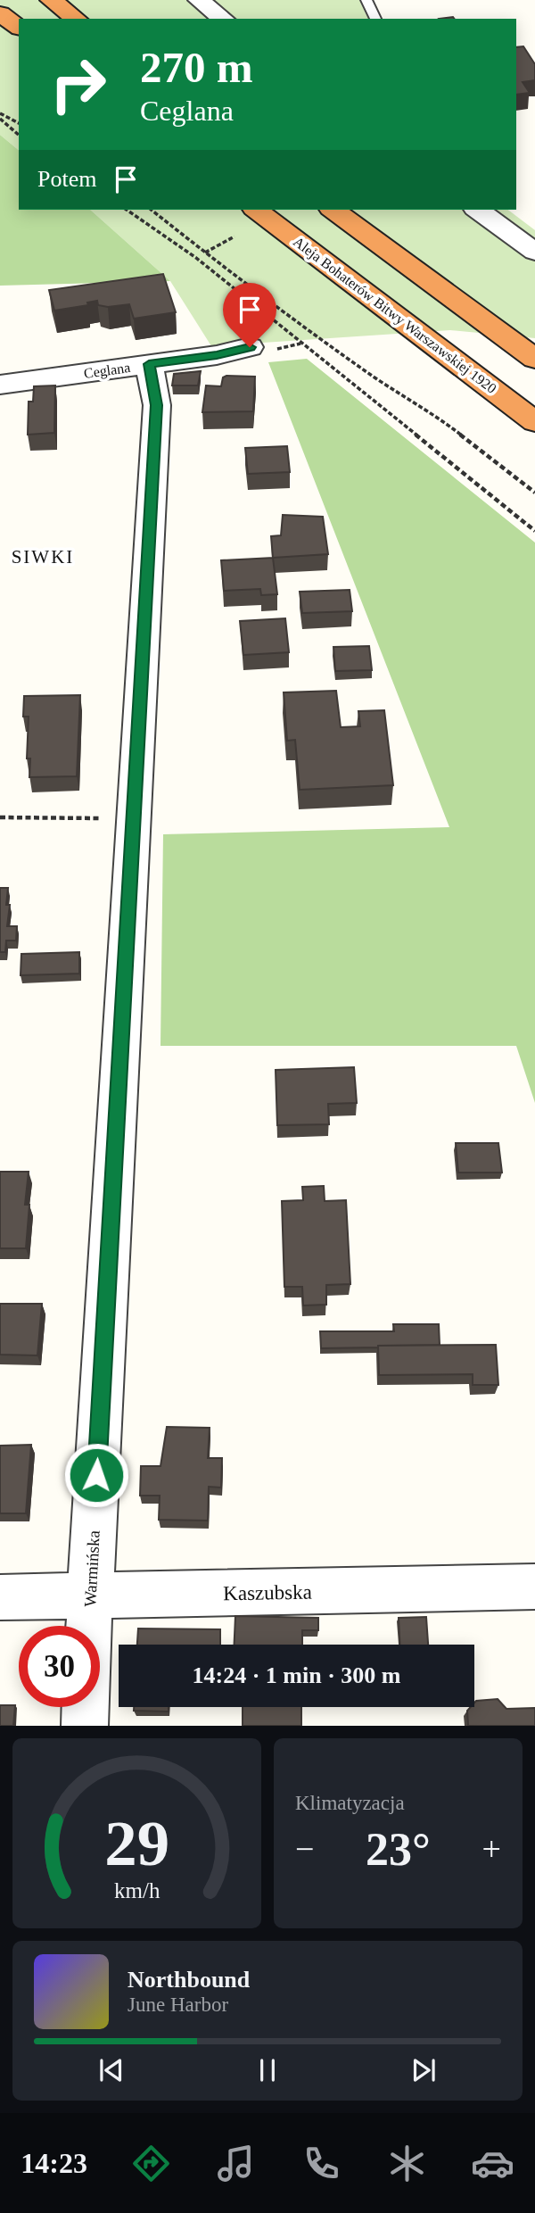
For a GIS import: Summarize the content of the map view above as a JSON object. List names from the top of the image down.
{
  "streets": {
    "highway": ["Aleja Bohaterów Bitwy Warszawskiej 1920"],
    "street": ["Ceglana", "Warmińska", "Kaszubska"]
  },
  "crossings": [
    ["Ceglana", "Warmińska"],
    ["Warmińska", "Kaszubska"]
  ],
  "districts": ["SIWKI"],
  "page": {
    "turn": ["270 m", "Ceglana"],
    "then": "Potem",
    "limit": "30",
    "trip": "14:24 · 1 min · 300 m",
    "tile": "Klimatyzacja",
    "heat": ["−", "23°", "+"],
    "song": ["Northbound", "June Harbor"],
    "tabs": "14:23",
    "gauge": ["29", "km/h"]
  }
}
